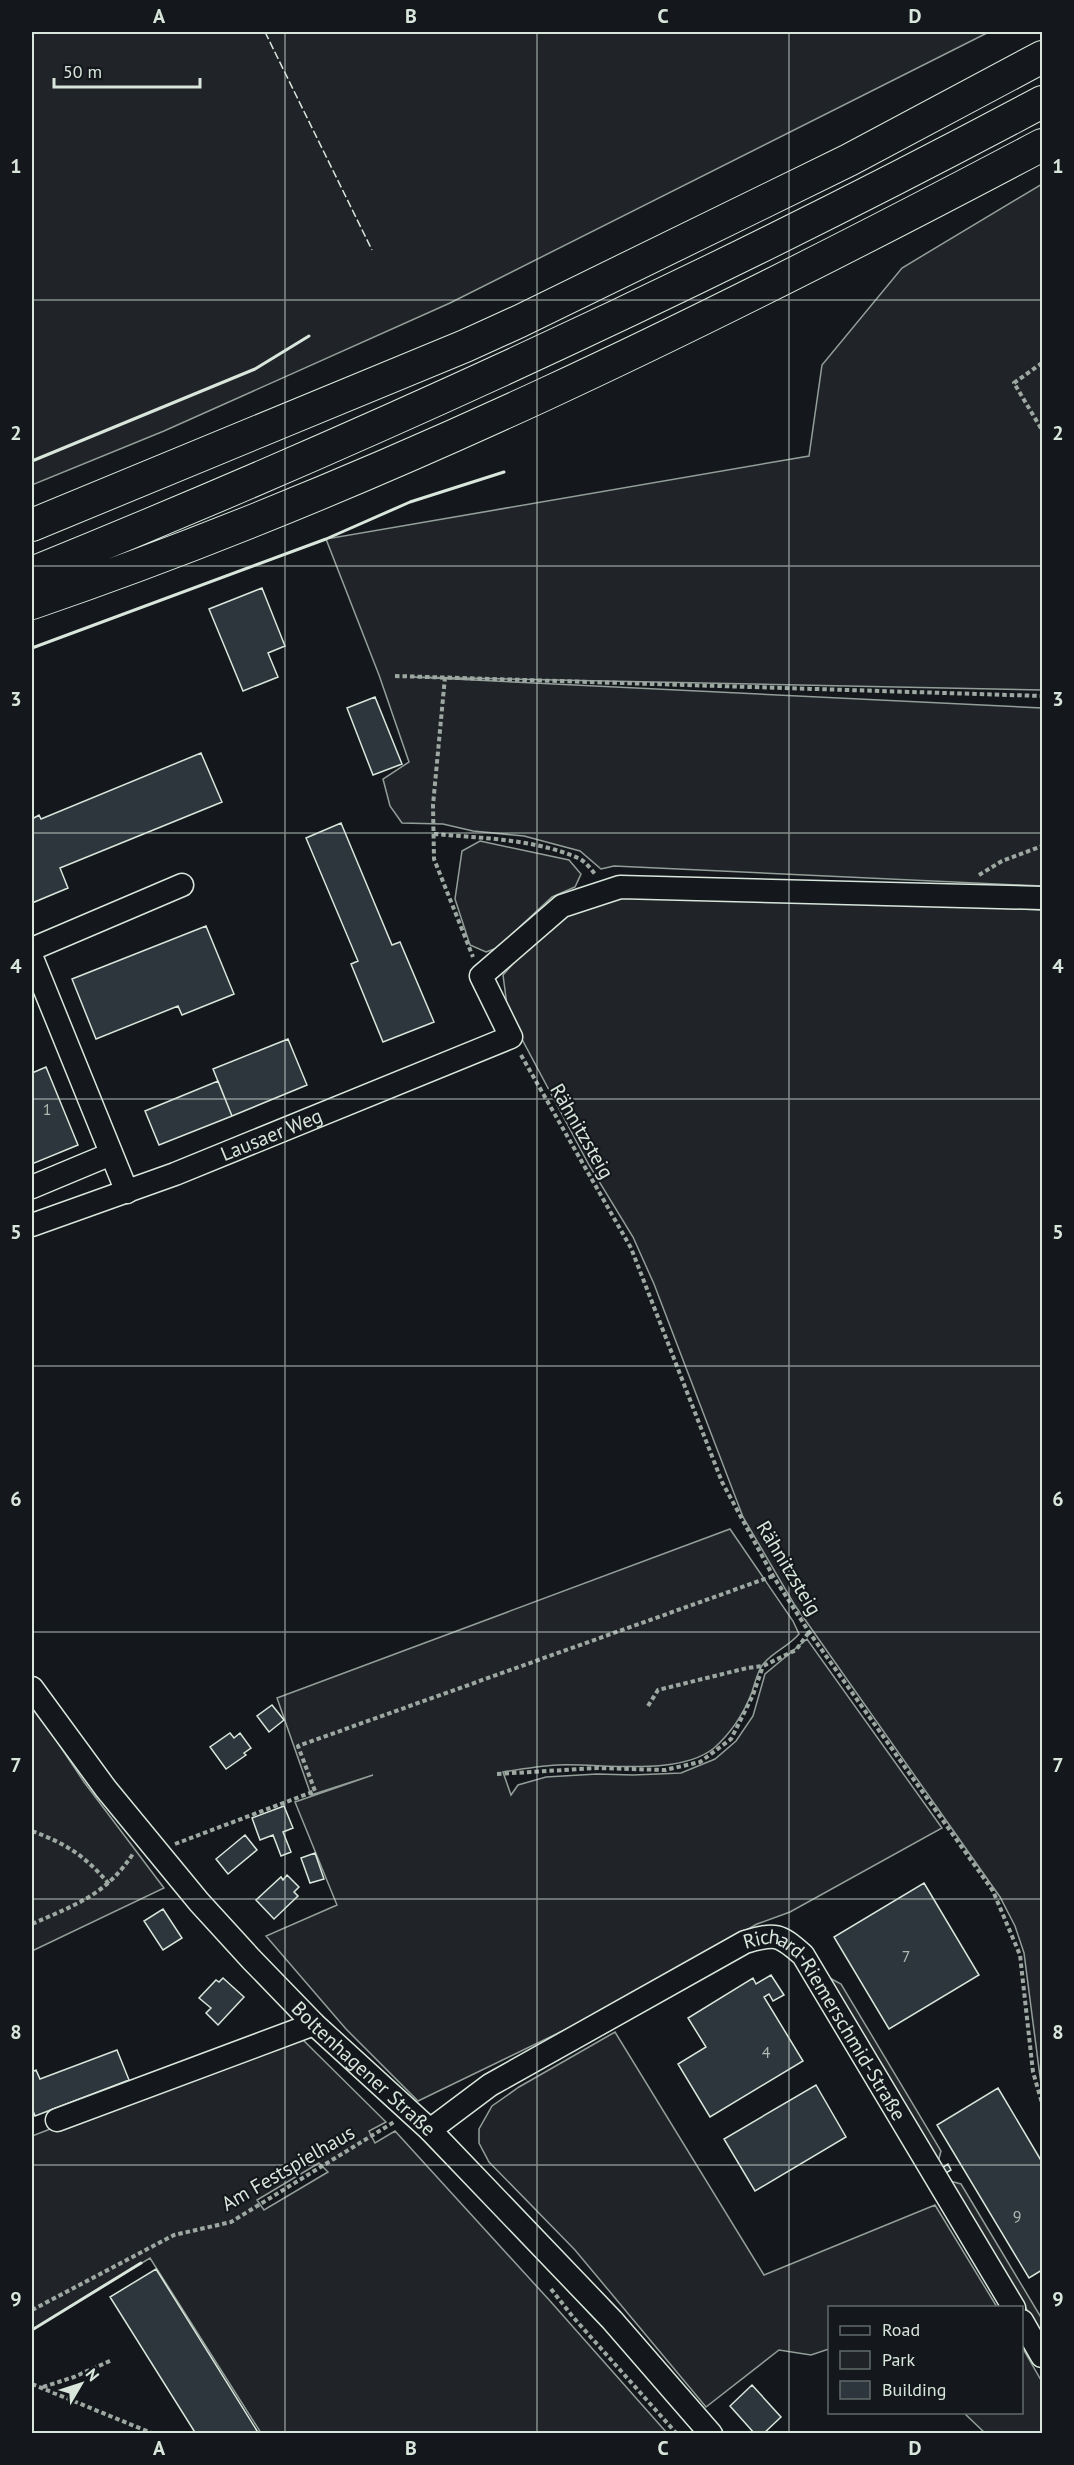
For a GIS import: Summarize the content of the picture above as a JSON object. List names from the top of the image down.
{
  "streets": {
    "street": ["Lausaer Weg", "Richard-Riemerschmid-Straße", "Boltenhagener Straße"],
    "path": ["Rähnitzsteig", "Am Festspielhaus"]
  },
  "crossings": [
    ["Rähnitzsteig", "Lausaer Weg"],
    ["Richard-Riemerschmid-Straße", "Boltenhagener Straße"]
  ],
  "house_numbers": [
    "1",
    "7",
    "4",
    "9"
  ],
  "legend": ["Road", "Park", "Building"],
  "scale_bar": "50 m",
  "north": "top right",
  "grid": {
    "columns": [
      "A",
      "B",
      "C",
      "D"
    ],
    "rows": [
      "1",
      "2",
      "3",
      "4",
      "5",
      "6",
      "7",
      "8",
      "9"
    ]
  }
}
